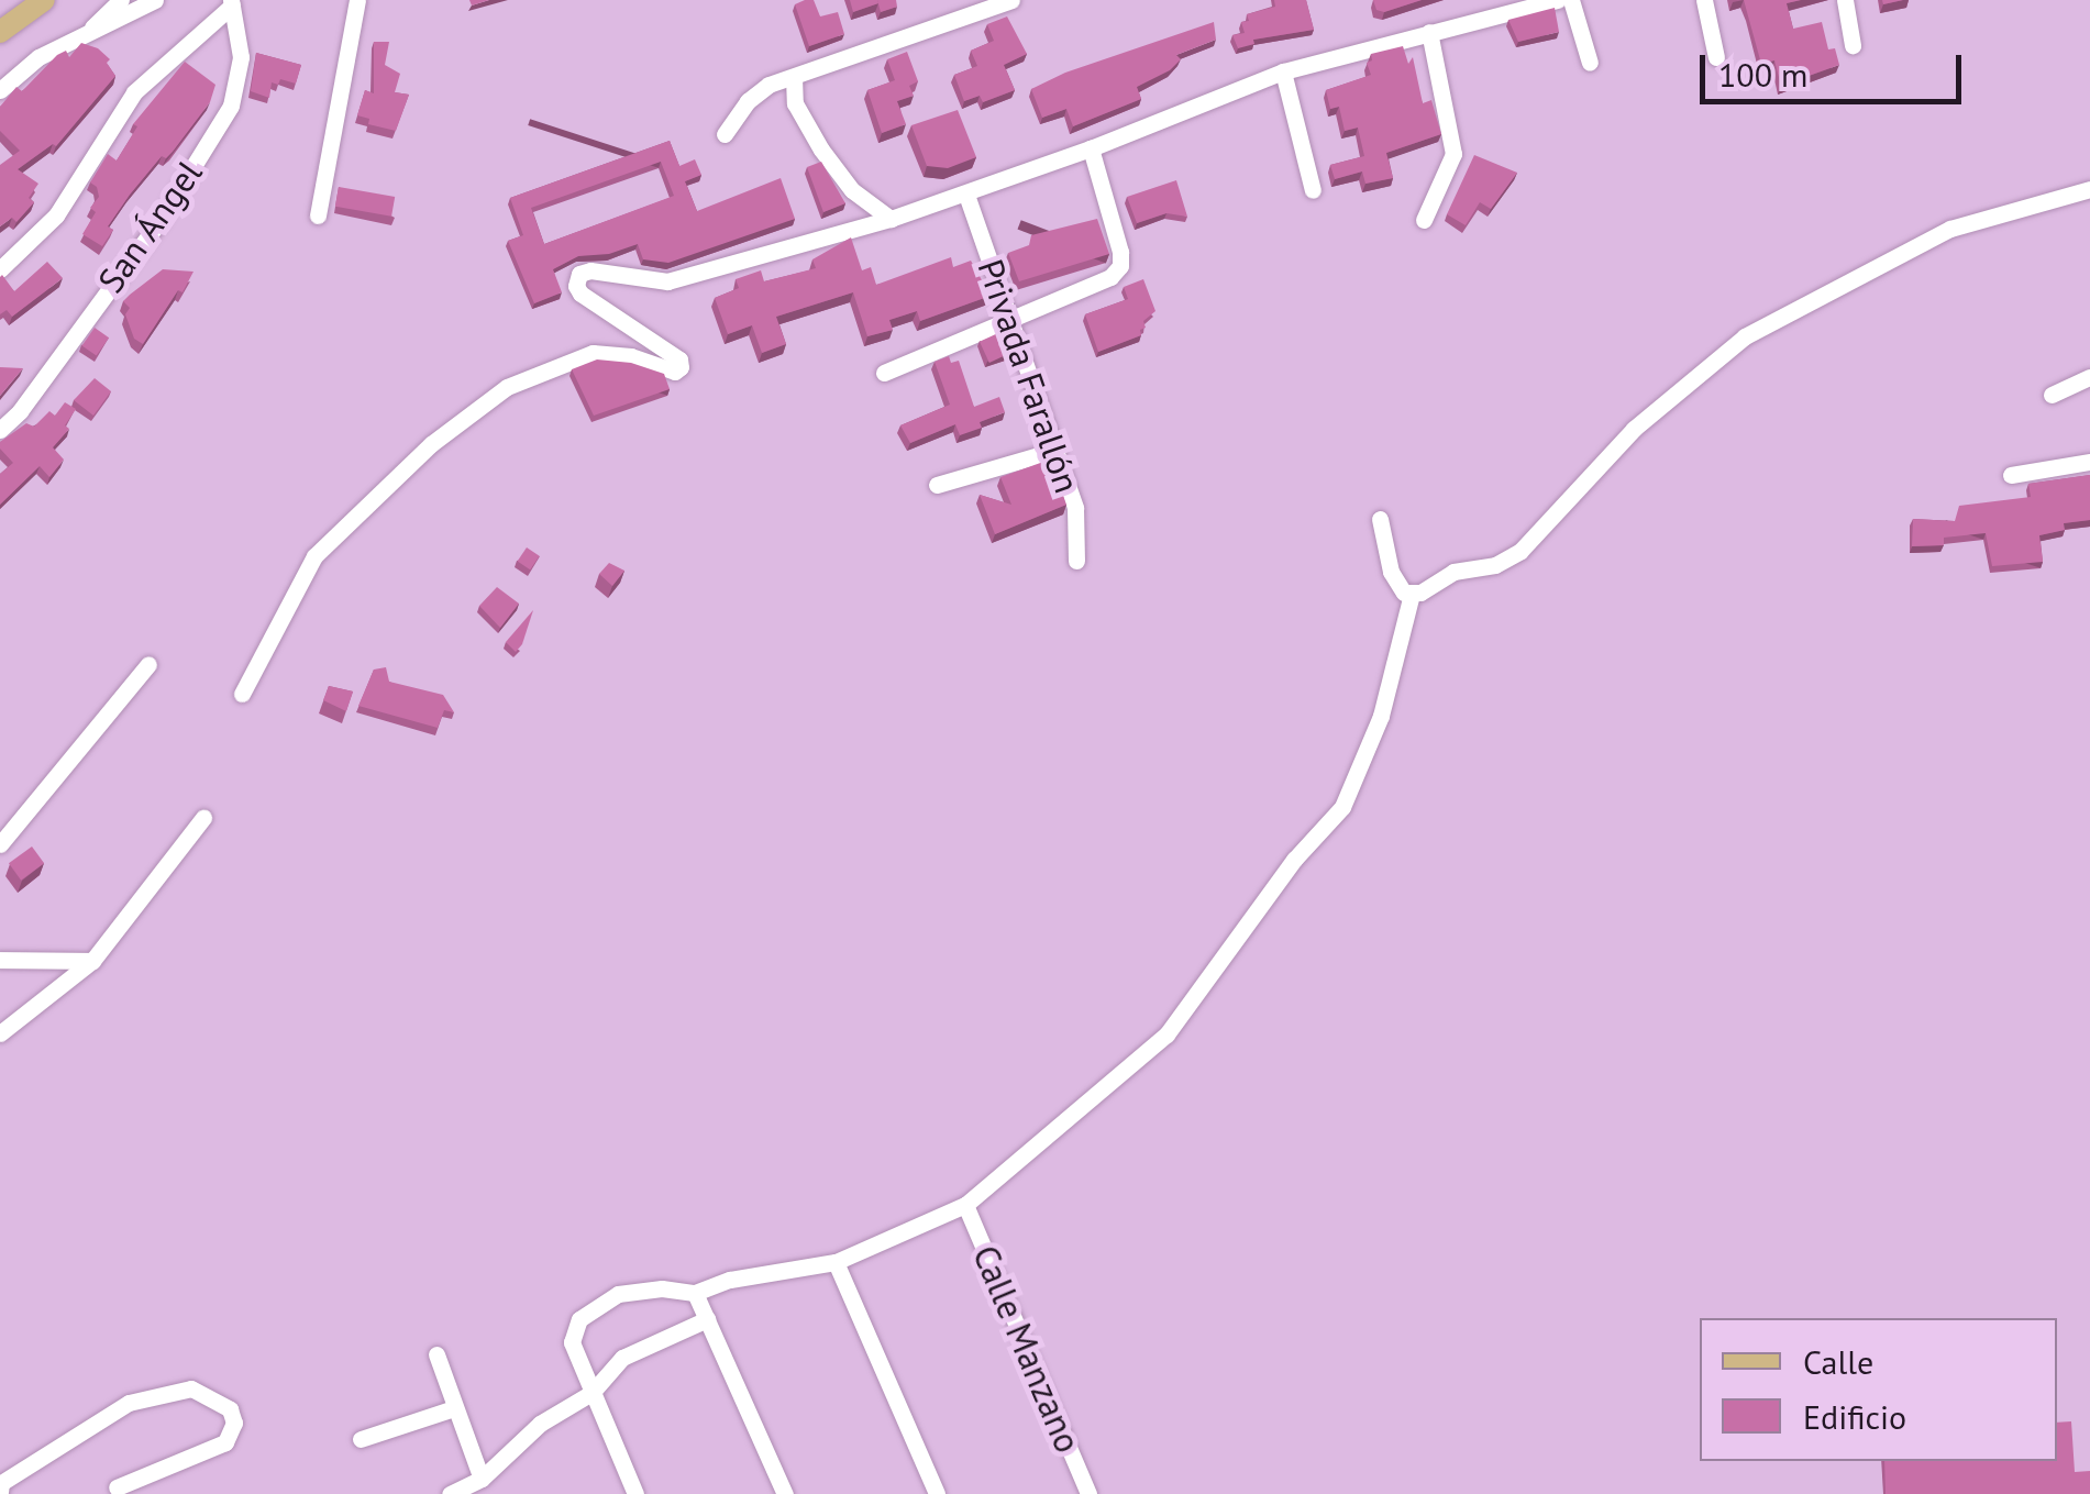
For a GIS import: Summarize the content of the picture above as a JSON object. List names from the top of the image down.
{
  "streets": {
    "street": ["San Ángel", "Privada Farallón", "Calle Manzano"]
  },
  "legend": ["Calle", "Edificio"],
  "scale_bar": "100 m"
}
